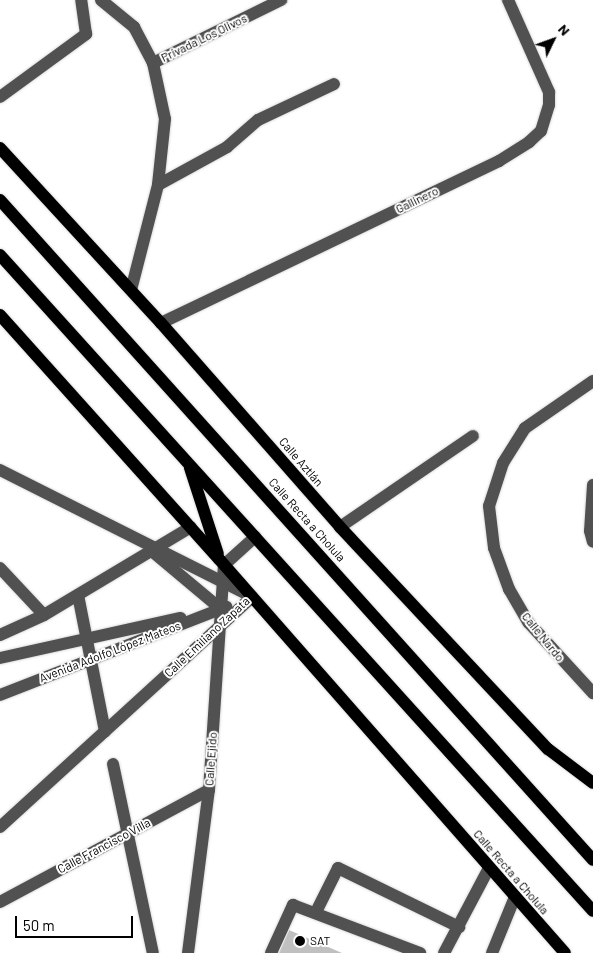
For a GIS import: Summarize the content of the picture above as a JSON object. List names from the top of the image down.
{
  "streets": {
    "main road": ["Calle Aztlán", "Calle Recta a Cholula"],
    "street": [
      "Privada Los Olivos",
      "Gallinero",
      "Calle Emiliano Zapata",
      "Calle Nardo",
      "Avenida Adolfo López Mateos",
      "Calle Ejido",
      "Calle Francisco Villa"
    ]
  },
  "crossings": [
    ["Gallinero", "Calle Aztlán"],
    ["Calle Recta a Cholula", "Calle Emiliano Zapata"],
    ["Calle Recta a Cholula", "Avenida Adolfo López Mateos"],
    ["Calle Recta a Cholula", "Calle Ejido"],
    ["Calle Emiliano Zapata", "Avenida Adolfo López Mateos"],
    ["Calle Emiliano Zapata", "Calle Ejido"],
    ["Avenida Adolfo López Mateos", "Calle Ejido"],
    ["Calle Ejido", "Calle Francisco Villa"]
  ],
  "places": ["SAT"],
  "scale_bar": "50 m",
  "north": "top right"
}
